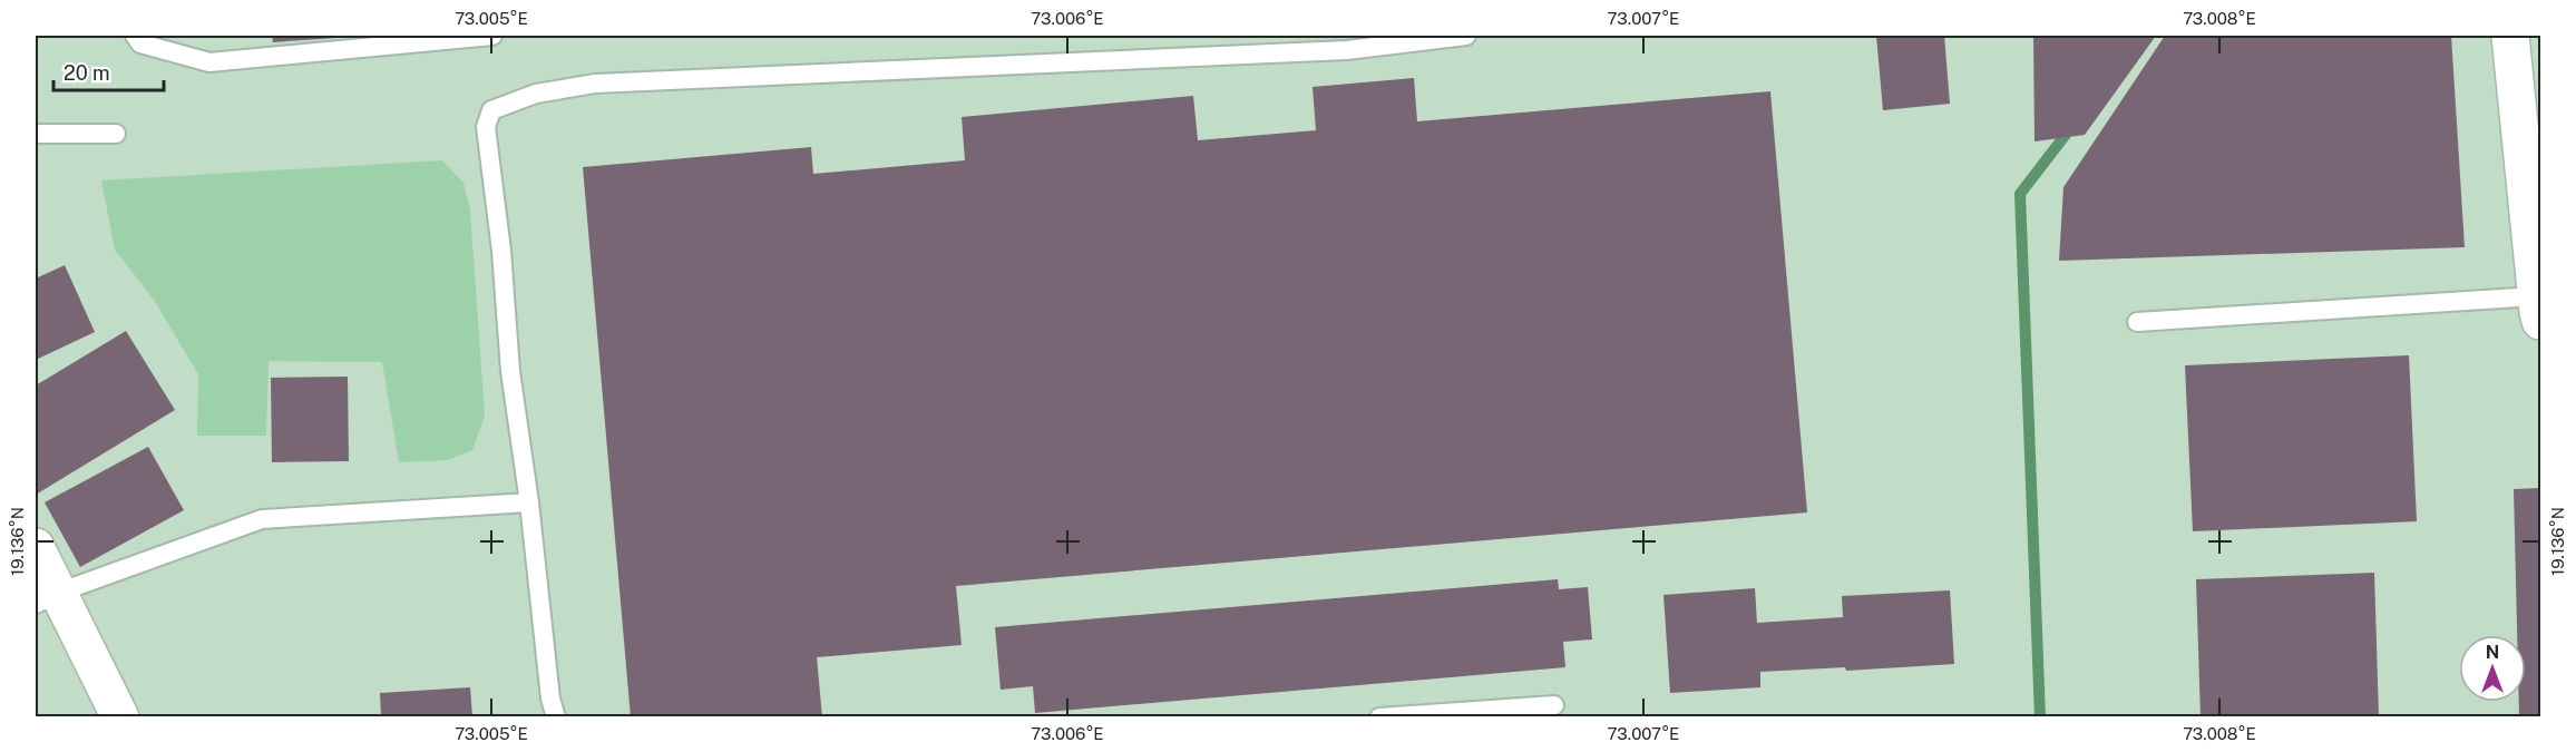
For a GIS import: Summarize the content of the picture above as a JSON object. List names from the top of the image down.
{
  "scale_bar": "20 m",
  "north": "top",
  "coordinates": [
    "73.005°E",
    "73.006°E",
    "73.007°E",
    "73.008°E",
    "19.136°N"
  ]
}
